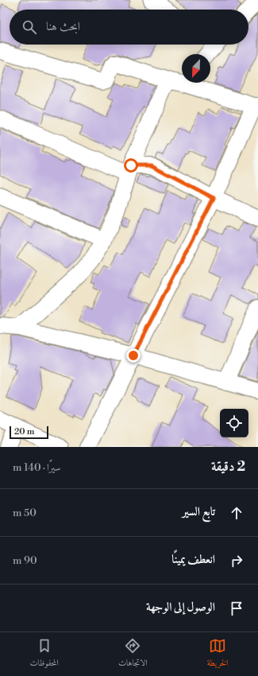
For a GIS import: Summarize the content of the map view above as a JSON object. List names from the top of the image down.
{
  "scale_bar": "20 m",
  "north": "bottom left",
  "page": {
    "search": "ابحث هنا",
    "scale": "20 m",
    "heading": ["2 دقيقة", "سيرًا · 140 m"],
    "list": [
      ["تابع السير", "50 m"],
      ["انعطف يمينًا", "90 m"],
      "الوصول إلى الوجهة"
    ],
    "nav": ["الخريطة", "الاتجاهات", "المحفوظات"]
  }
}
